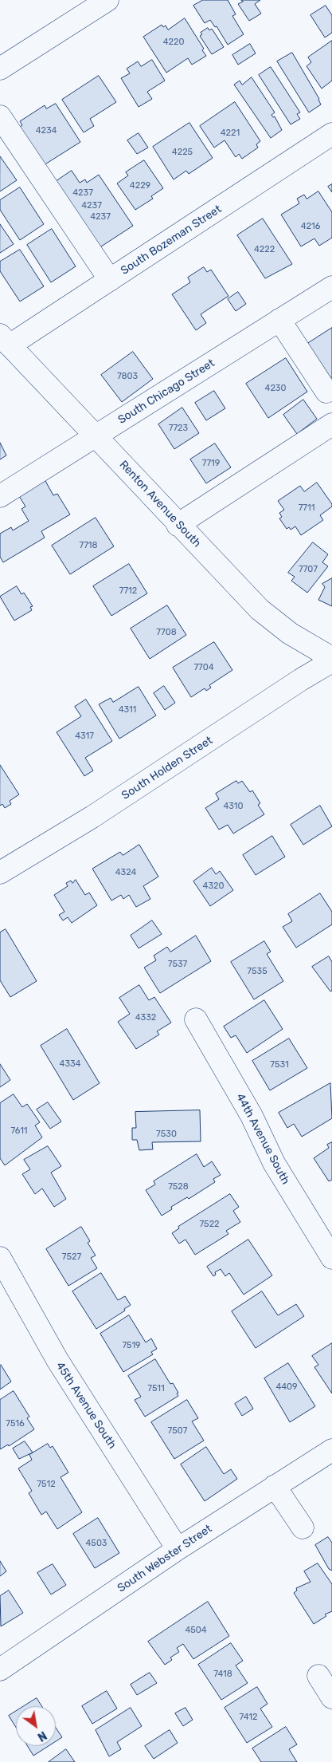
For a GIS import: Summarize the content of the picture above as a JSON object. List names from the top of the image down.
{
  "streets": {
    "street": [
      "South Bozeman Street",
      "South Chicago Street",
      "Renton Avenue South",
      "South Holden Street",
      "44th Avenue South",
      "45th Avenue South",
      "South Webster Street"
    ]
  },
  "crossings": [
    ["South Bozeman Street", "Renton Avenue South"],
    ["South Chicago Street", "Renton Avenue South"],
    ["Renton Avenue South", "South Holden Street"],
    ["45th Avenue South", "South Webster Street"]
  ],
  "house_numbers": [
    "4220",
    "4234",
    "4221",
    "4225",
    "4229",
    "4237",
    "4237",
    "4237",
    "4216",
    "4222",
    "7803",
    "4230",
    "7723",
    "7719",
    "7711",
    "7718",
    "7707",
    "7712",
    "7708",
    "7704",
    "4311",
    "4317",
    "4310",
    "4324",
    "4320",
    "7537",
    "7535",
    "4332",
    "4334",
    "7531",
    "7611",
    "7530",
    "7528",
    "7522",
    "7527",
    "7519",
    "4409",
    "7511",
    "7516",
    "7507",
    "7512",
    "4503",
    "4504",
    "7418",
    "7412"
  ],
  "north": "bottom right"
}
